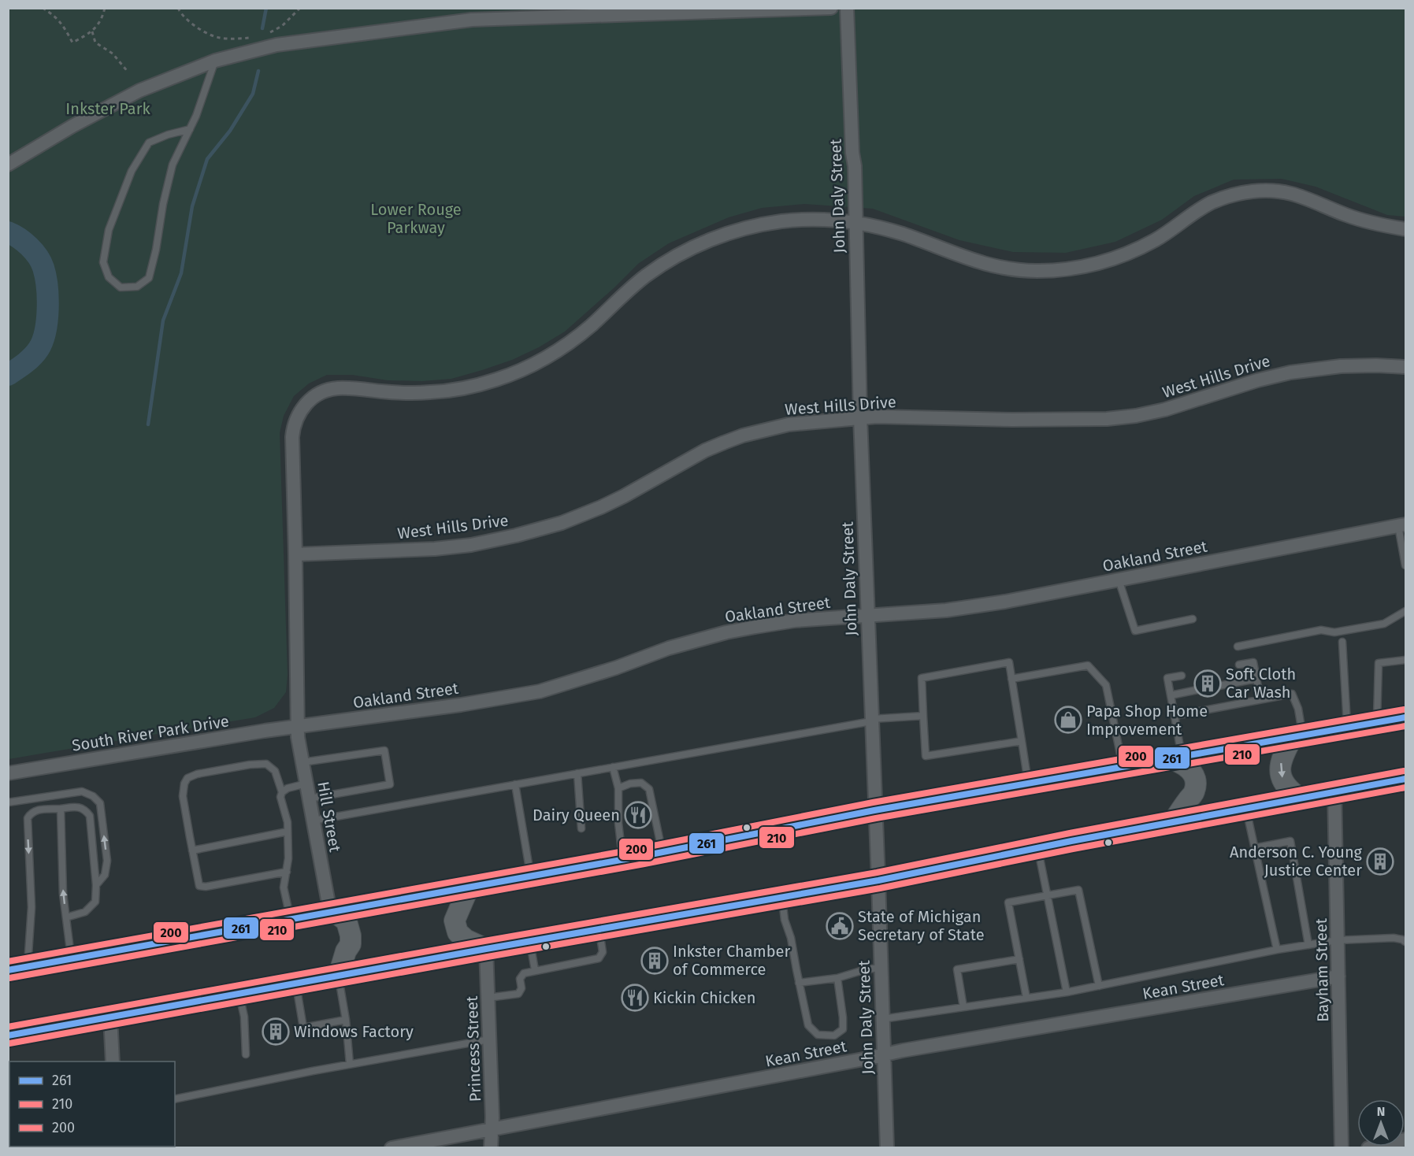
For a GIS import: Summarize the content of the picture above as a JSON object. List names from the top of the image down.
{
  "streets": {
    "street": [
      "John Daly Street",
      "West Hills Drive",
      "Oakland Street",
      "South River Park Drive",
      "Hill Street",
      "Bayham Street",
      "Kean Street",
      "Princess Street"
    ]
  },
  "crossings": [
    ["John Daly Street", "West Hills Drive"],
    ["John Daly Street", "Oakland Street"],
    ["John Daly Street", "Kean Street"],
    ["West Hills Drive", "Hill Street"],
    ["Oakland Street", "South River Park Drive"],
    ["Oakland Street", "Hill Street"],
    ["South River Park Drive", "Hill Street"],
    ["Bayham Street", "Kean Street"],
    ["Kean Street", "Princess Street"]
  ],
  "parks": ["Inkster Park", "Lower Rouge Parkway"],
  "places": {
    "building": [
      "Soft Cloth Car Wash",
      "Anderson C. Young Justice Center",
      "Inkster Chamber of Commerce",
      "Windows Factory"
    ],
    "shop": ["Papa Shop Home Improvement"],
    "restaurant": ["Dairy Queen", "Kickin Chicken"],
    "public building": ["State of Michigan Secretary of State"]
  },
  "lines": ["transit line 200", "transit line 261", "transit line 210"],
  "legend": ["261", "210", "200"],
  "north": "top"
}
